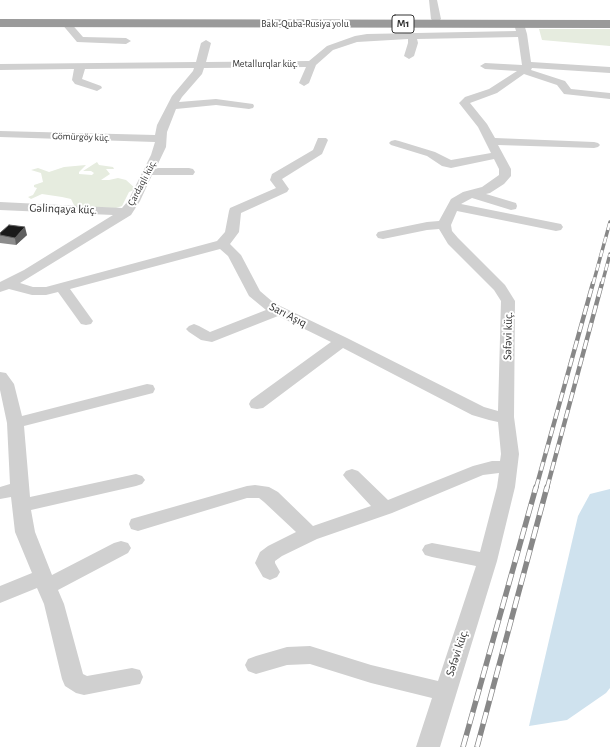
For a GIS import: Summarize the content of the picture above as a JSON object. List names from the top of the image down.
{
  "streets": {
    "highway": ["Bakı-Quba-Rusiya yolu", "M1"],
    "street": [
      "Metallurqlar küç.",
      "Gömürgöy küç.",
      "Çardaqlı küç.",
      "Gəlinqaya küç.",
      "Sarı Aşıq",
      "Səfəvi küç."
    ]
  },
  "crossings": [
    ["Bakı-Quba-Rusiya yolu", "Metallurqlar küç."],
    ["Metallurqlar küç.", "Çardaqlı küç."],
    ["Gömürgöy küç.", "Çardaqlı küç."],
    ["Çardaqlı küç.", "Gəlinqaya küç."],
    ["Sarı Aşıq", "Səfəvi küç."]
  ]
}
